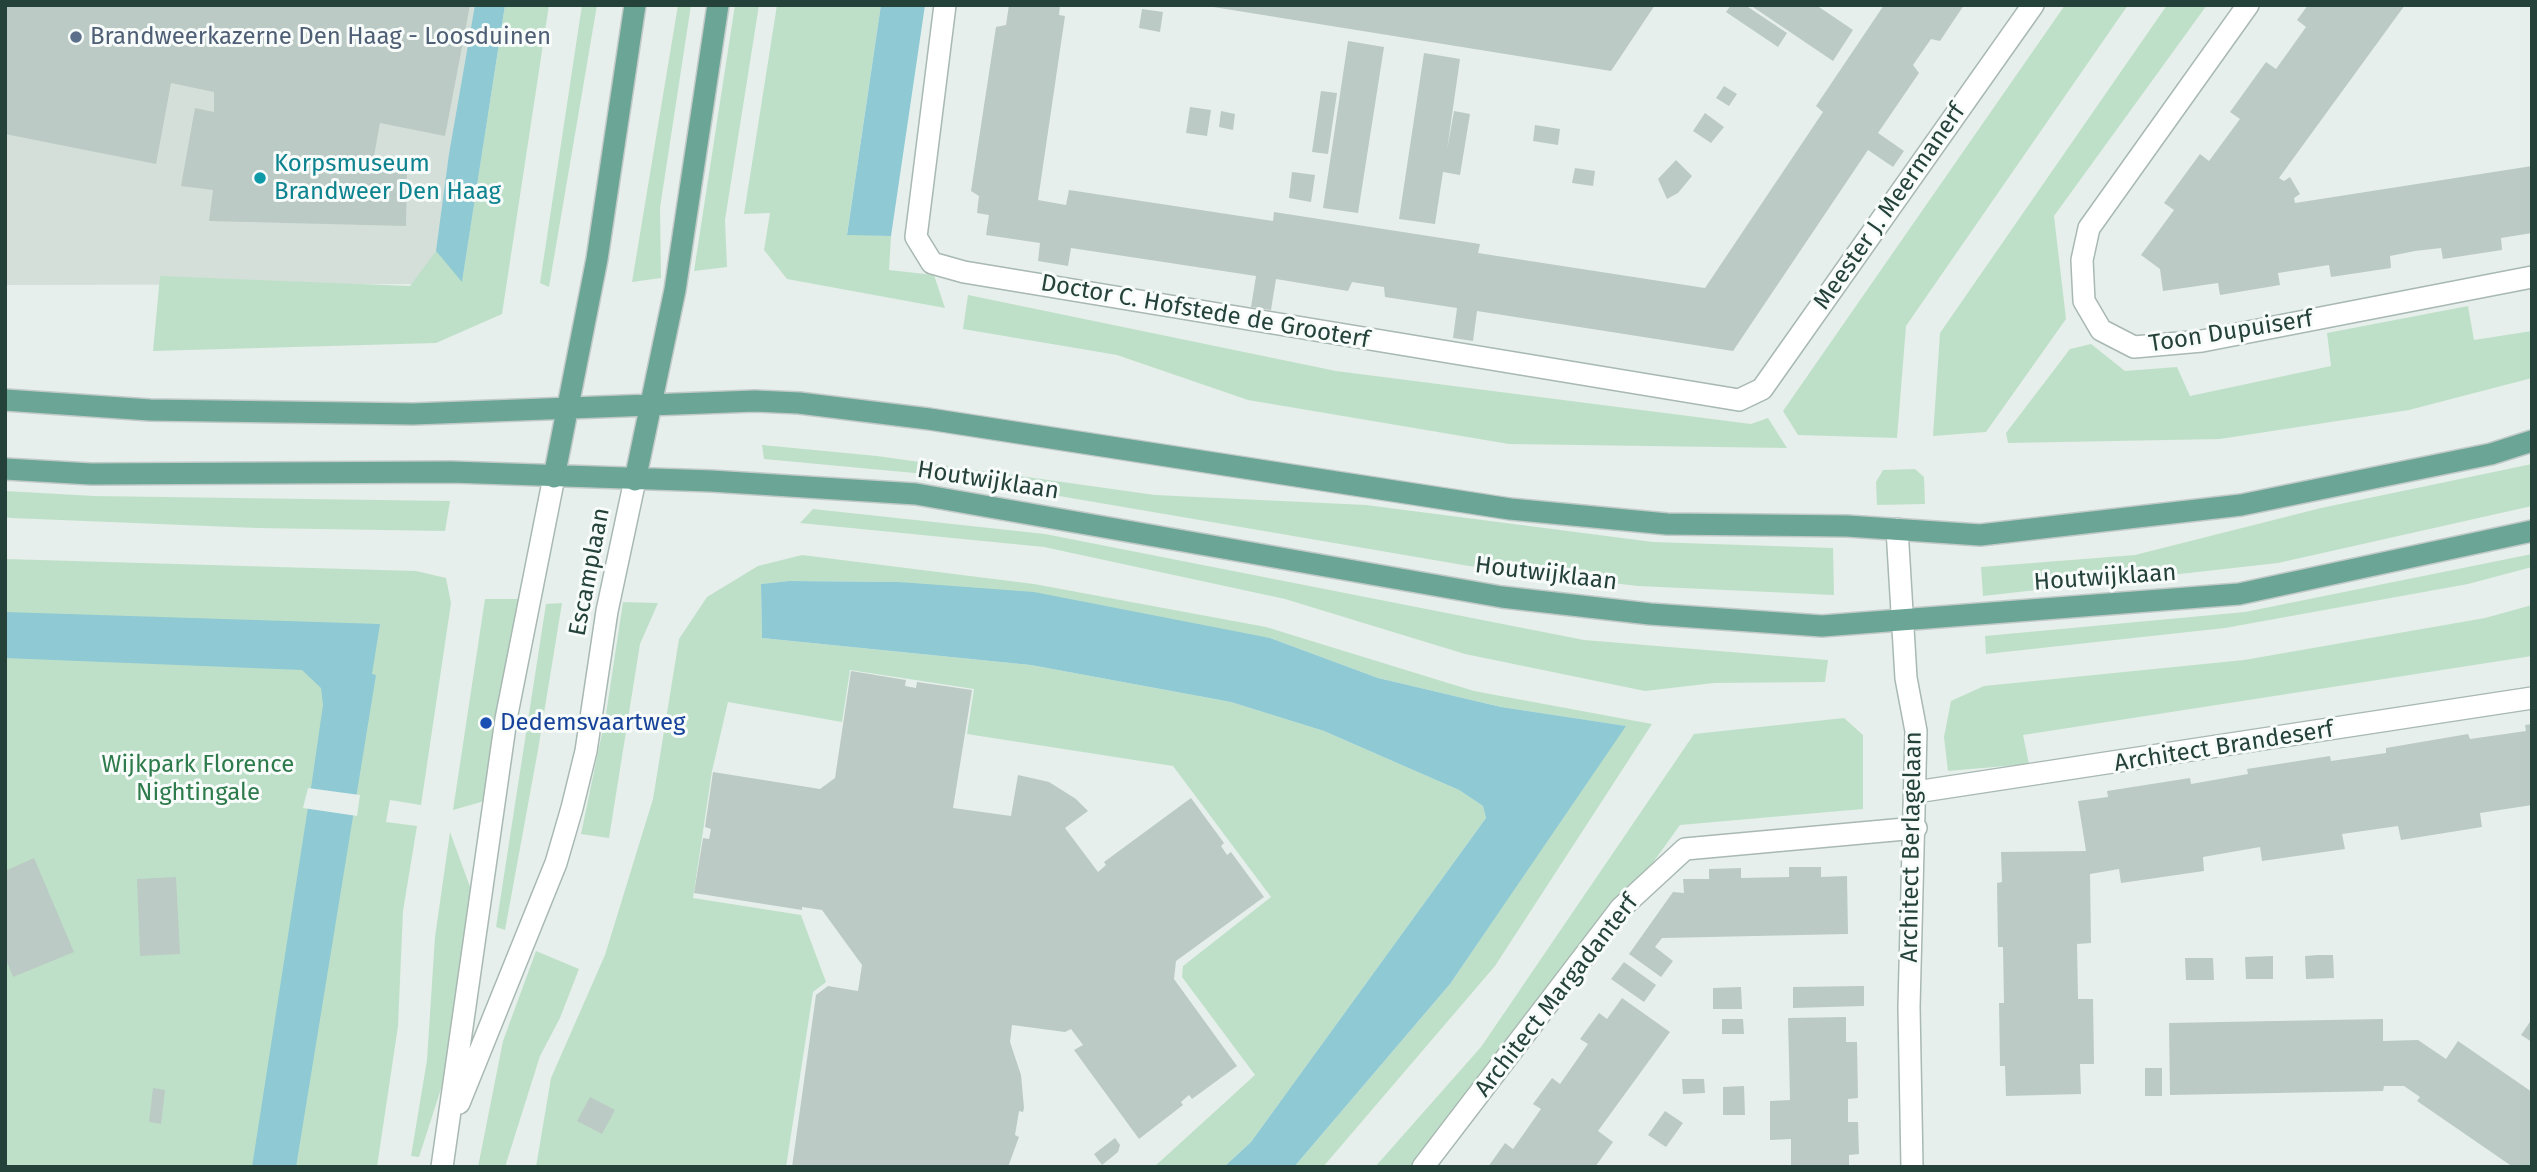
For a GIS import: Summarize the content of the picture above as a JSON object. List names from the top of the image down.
{
  "streets": {
    "main road": ["Houtwijklaan", "Escamplaan"],
    "street": [
      "Meester J. Meermanerf",
      "Doctor C. Hofstede de Grooterf",
      "Toon Dupuiserf",
      "Architect Brandeserf",
      "Architect Berlagelaan",
      "Architect Margadanterf"
    ]
  },
  "crossings": [
    ["Meester J. Meermanerf", "Doctor C. Hofstede de Grooterf"],
    ["Houtwijklaan", "Escamplaan"],
    ["Houtwijklaan", "Architect Berlagelaan"],
    ["Architect Brandeserf", "Architect Berlagelaan"],
    ["Architect Berlagelaan", "Architect Margadanterf"]
  ],
  "parks": ["Wijkpark Florence Nightingale"],
  "places": ["Brandweerkazerne Den Haag - Loosduinen", "Korpsmuseum Brandweer Den Haag", "Dedemsvaartweg"]
}
